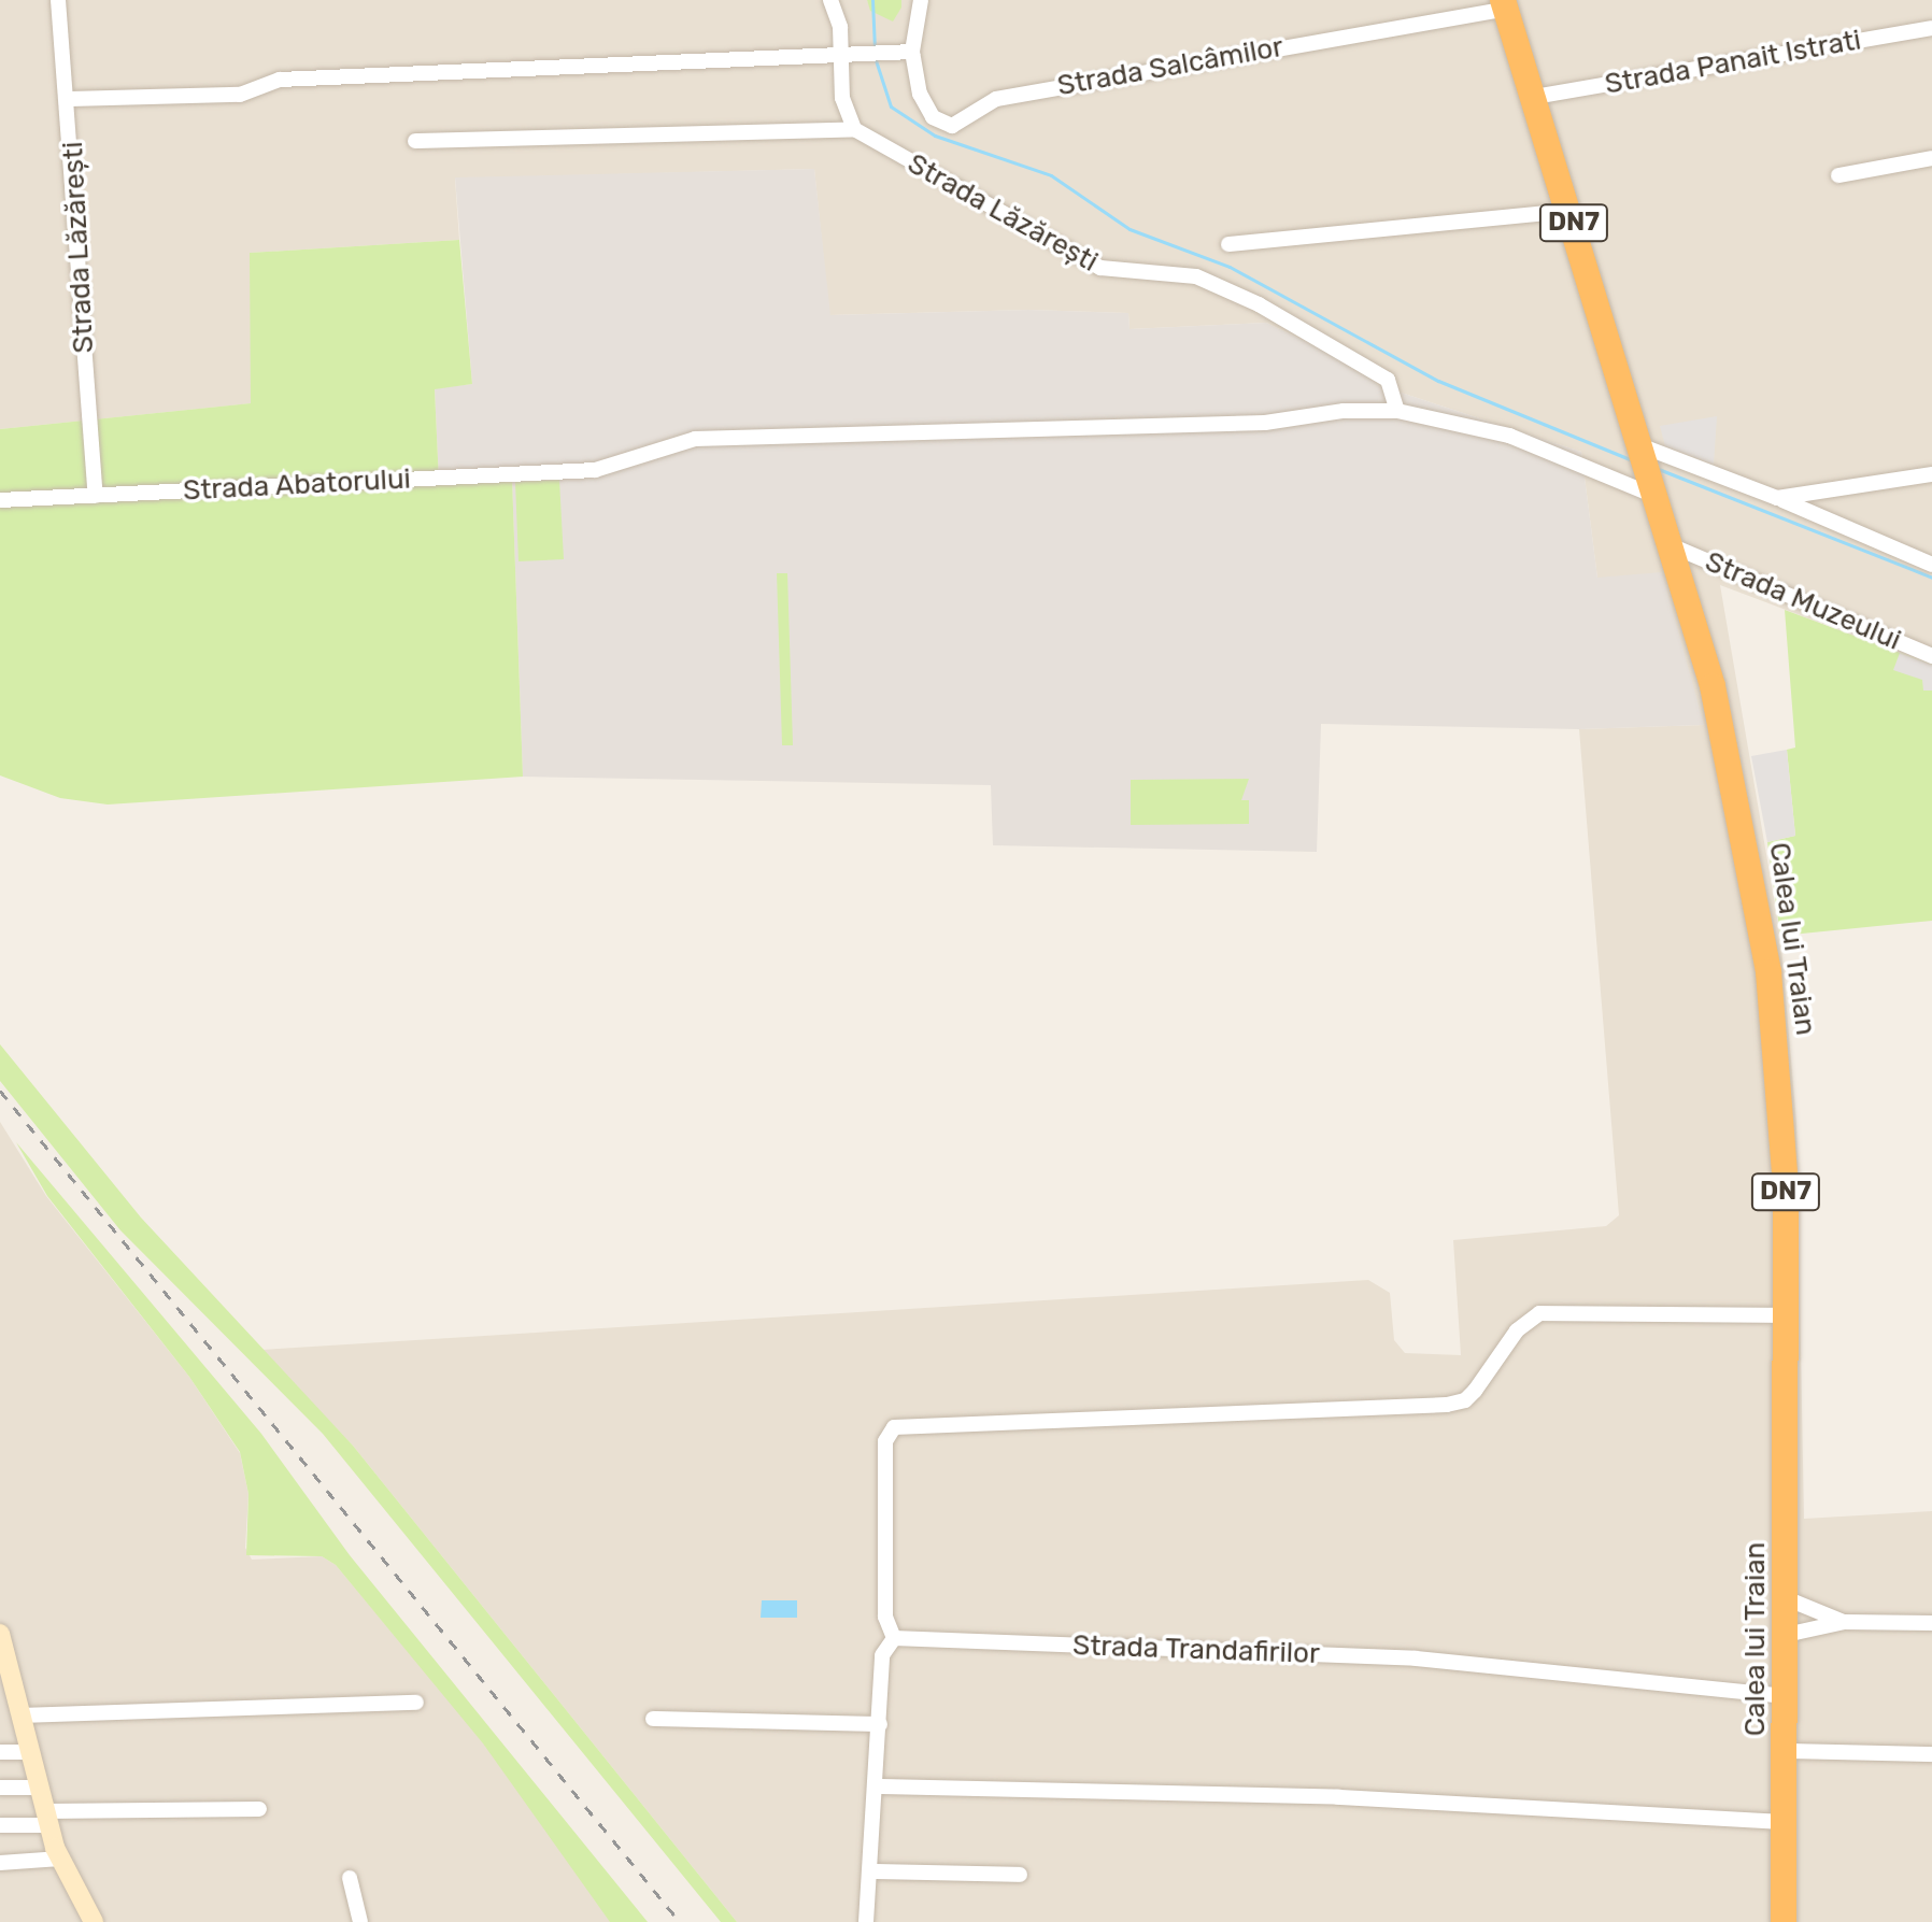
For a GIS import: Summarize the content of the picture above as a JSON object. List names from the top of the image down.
{
  "streets": {
    "highway": ["DN7", "Calea lui Traian"],
    "street": [
      "Strada Panait Istrati",
      "Strada Salcâmilor",
      "Strada Lăzărești",
      "Strada Abatorului",
      "Strada Muzeului",
      "Strada Trandafirilor"
    ]
  },
  "crossings": [
    ["Strada Panait Istrati", "Calea lui Traian"],
    ["Strada Salcâmilor", "Calea lui Traian"],
    ["Strada Lăzărești", "Strada Abatorului"],
    ["Strada Abatorului", "Calea lui Traian"],
    ["Strada Muzeului", "Calea lui Traian"],
    ["Calea lui Traian", "Strada Trandafirilor"]
  ]
}
